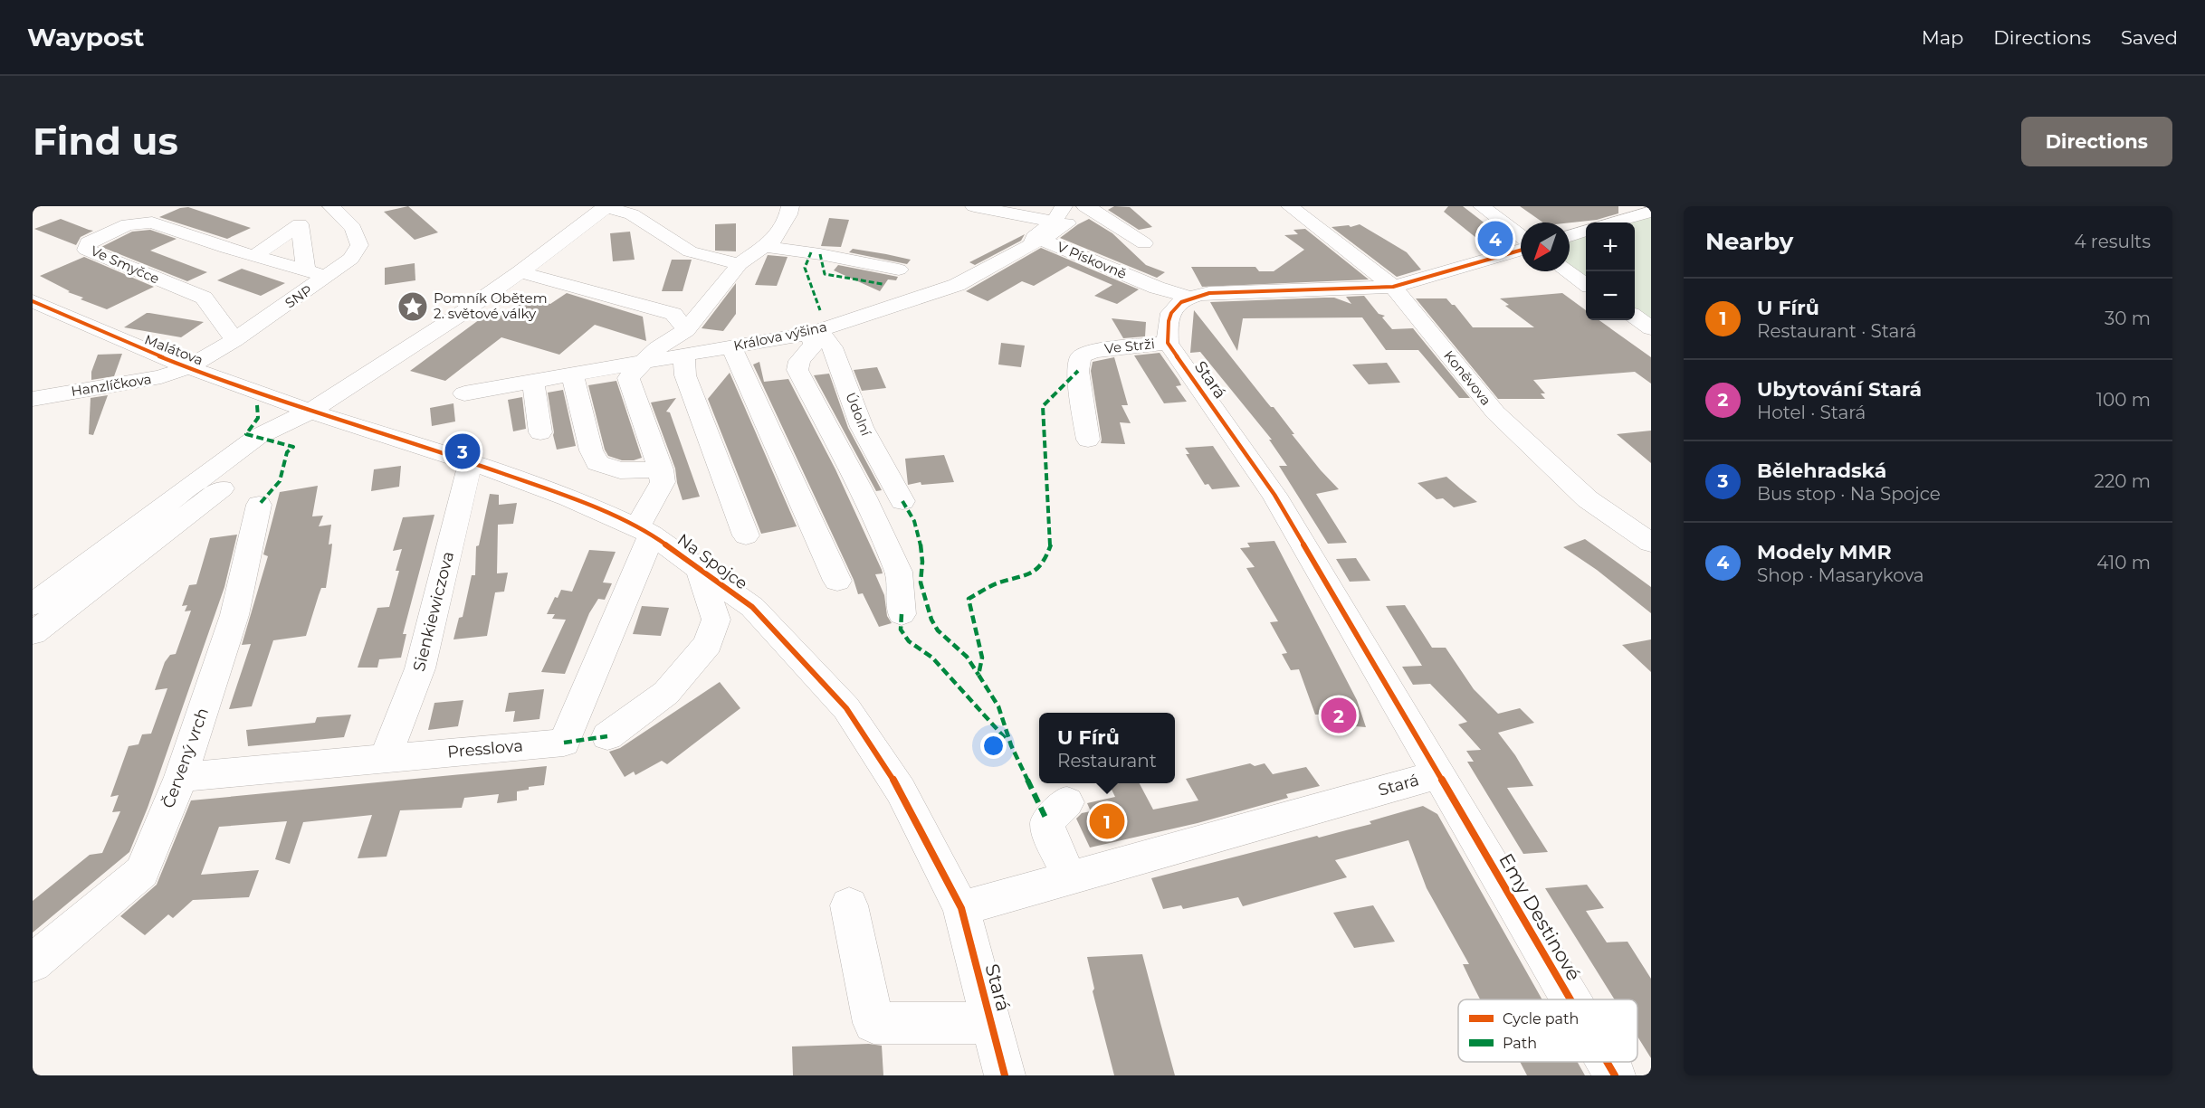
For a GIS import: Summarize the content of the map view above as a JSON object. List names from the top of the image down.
{
  "streets": {
    "street": [
      "V Pískovně",
      "Ve Smyčce",
      "SNP",
      "Králova výšina",
      "Ve Strži",
      "Malátova",
      "Koněvova",
      "Stará",
      "Hanzlíčkova",
      "Údolní",
      "Na Spojce",
      "Sienkiewiczova",
      "Presslova",
      "Červený vrch",
      "Emy Destinové"
    ]
  },
  "crossings": [
    ["Ve Smyčce", "SNP"],
    ["SNP", "Malátova"],
    ["SNP", "Hanzlíčkova"],
    ["Králova výšina", "Údolní"],
    ["Ve Strži", "Stará"],
    ["Malátova", "Hanzlíčkova"],
    ["Malátova", "Na Spojce"],
    ["Stará", "Na Spojce"],
    ["Stará", "Emy Destinové"],
    ["Na Spojce", "Sienkiewiczova"],
    ["Na Spojce", "Presslova"],
    ["Sienkiewiczova", "Presslova"],
    ["Presslova", "Červený vrch"]
  ],
  "places": {
    "place": ["Pomník Obětem 2. světové války"]
  },
  "legend": ["Cycle path", "Path"],
  "north": "bottom left",
  "page": {
    "header": "Waypost",
    "nav": ["Map", "Directions", "Saved"],
    "buttons": "Directions",
    "title": "Find us",
    "heading": ["Nearby", "4 results"],
    "pins": [
      "4",
      "3",
      "2",
      "1"
    ],
    "map_buttons": ["+", "−"],
    "list": [
      {
        "mark": "1",
        "name": "U Fírů",
        "note": "Restaurant · Stará",
        "value": "30 m"
      },
      {
        "mark": "2",
        "name": "Ubytování Stará",
        "note": "Hotel · Stará",
        "value": "100 m"
      },
      {
        "mark": "3",
        "name": "Bělehradská",
        "note": "Bus stop · Na Spojce",
        "value": "220 m"
      },
      {
        "mark": "4",
        "name": "Modely MMR",
        "note": "Shop · Masarykova",
        "value": "410 m"
      }
    ],
    "popup": ["U Fírů", "Restaurant"]
  }
}
